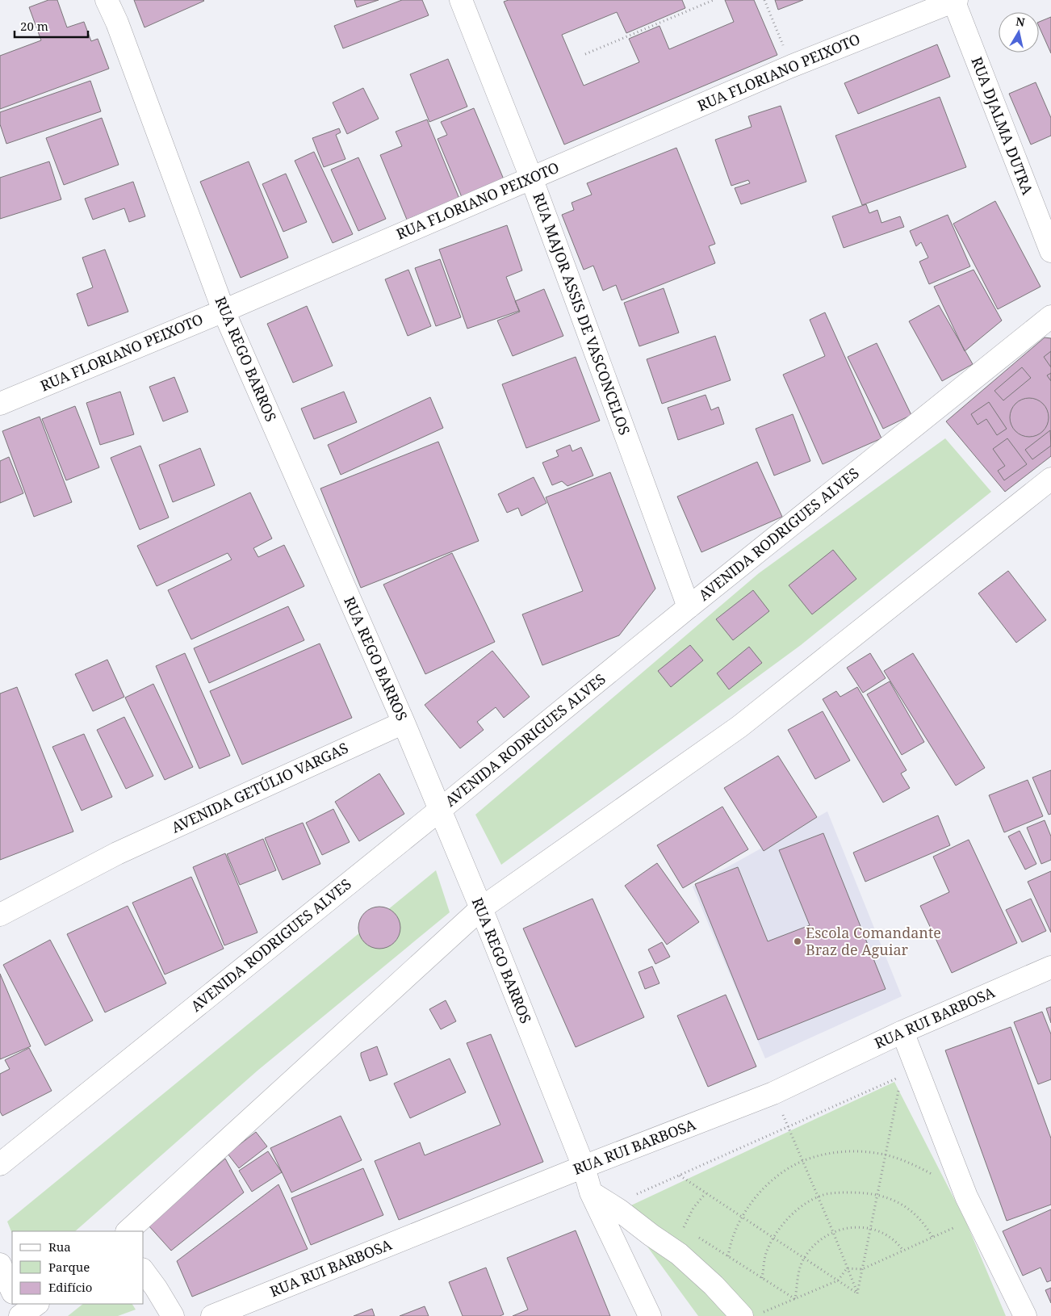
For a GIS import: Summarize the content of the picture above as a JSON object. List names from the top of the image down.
{
  "streets": {
    "street": [
      "RUA FLORIANO PEIXOTO",
      "RUA DJALMA DUTRA",
      "RUA MAJOR ASSIS DE VASCONCELOS",
      "RUA REGO BARROS",
      "AVENIDA RODRIGUES ALVES",
      "AVENIDA GETÚLIO VARGAS",
      "RUA RUI BARBOSA"
    ]
  },
  "crossings": [
    ["RUA FLORIANO PEIXOTO", "RUA DJALMA DUTRA"],
    ["RUA FLORIANO PEIXOTO", "RUA MAJOR ASSIS DE VASCONCELOS"],
    ["RUA FLORIANO PEIXOTO", "RUA REGO BARROS"],
    ["RUA MAJOR ASSIS DE VASCONCELOS", "AVENIDA RODRIGUES ALVES"],
    ["RUA REGO BARROS", "AVENIDA RODRIGUES ALVES"],
    ["RUA REGO BARROS", "AVENIDA GETÚLIO VARGAS"],
    ["RUA REGO BARROS", "RUA RUI BARBOSA"]
  ],
  "places": ["Escola Comandante Braz de Aguiar"],
  "legend": ["Rua", "Parque", "Edifício"],
  "scale_bar": "20 m",
  "north": "top"
}
